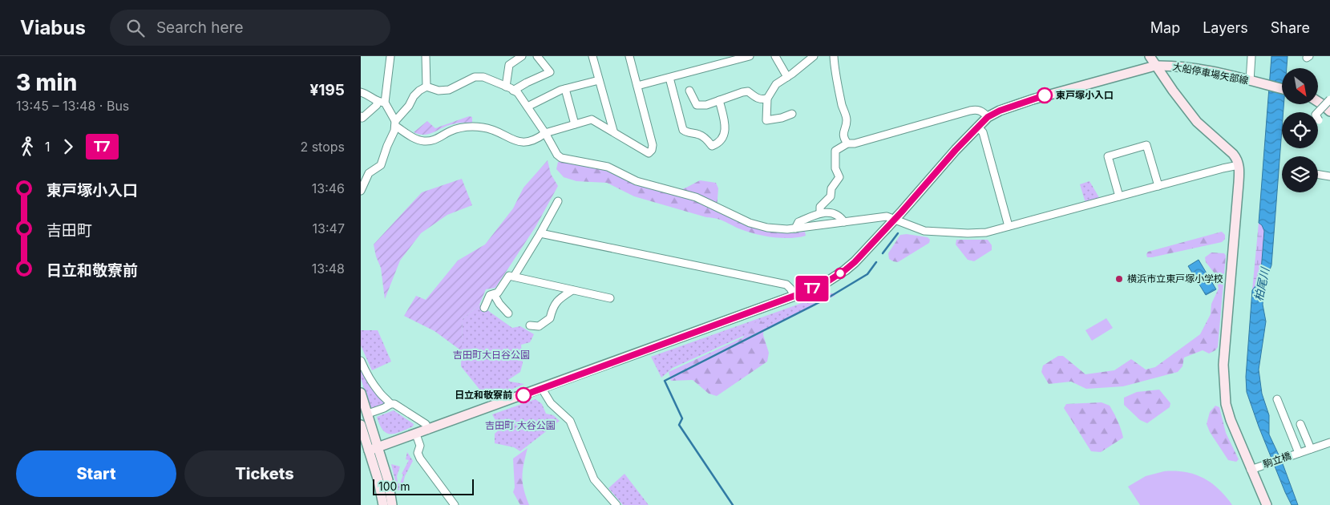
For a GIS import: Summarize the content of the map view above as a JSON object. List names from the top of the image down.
{
  "streets": {
    "street": ["大船停車場矢部線", "駒立橋"]
  },
  "water": ["柏尾川"],
  "parks": ["吉田町大日谷公園", "吉田町 大谷公園"],
  "places": ["東戸塚小入口", "横浜市立東戸塚小学校", "日立和敬寮前"],
  "lines": ["bus line T7"],
  "scale_bar": "100 m",
  "north": "bottom right",
  "page": {
    "header": "Viabus",
    "search": "Search here",
    "nav": ["Map", "Layers", "Share"],
    "heading": ["3 min", "13:45 – 13:48 · Bus", "¥195"],
    "on_map": "T7",
    "legs": ["1", "T7", "2 stops"],
    "list": [
      {
        "name": "東戸塚小入口",
        "value": "13:46"
      },
      {
        "name": "吉田町",
        "value": "13:47"
      },
      {
        "name": "日立和敬寮前",
        "value": "13:48"
      }
    ],
    "buttons": ["Start", "Tickets"],
    "scale": "100 m"
  }
}
